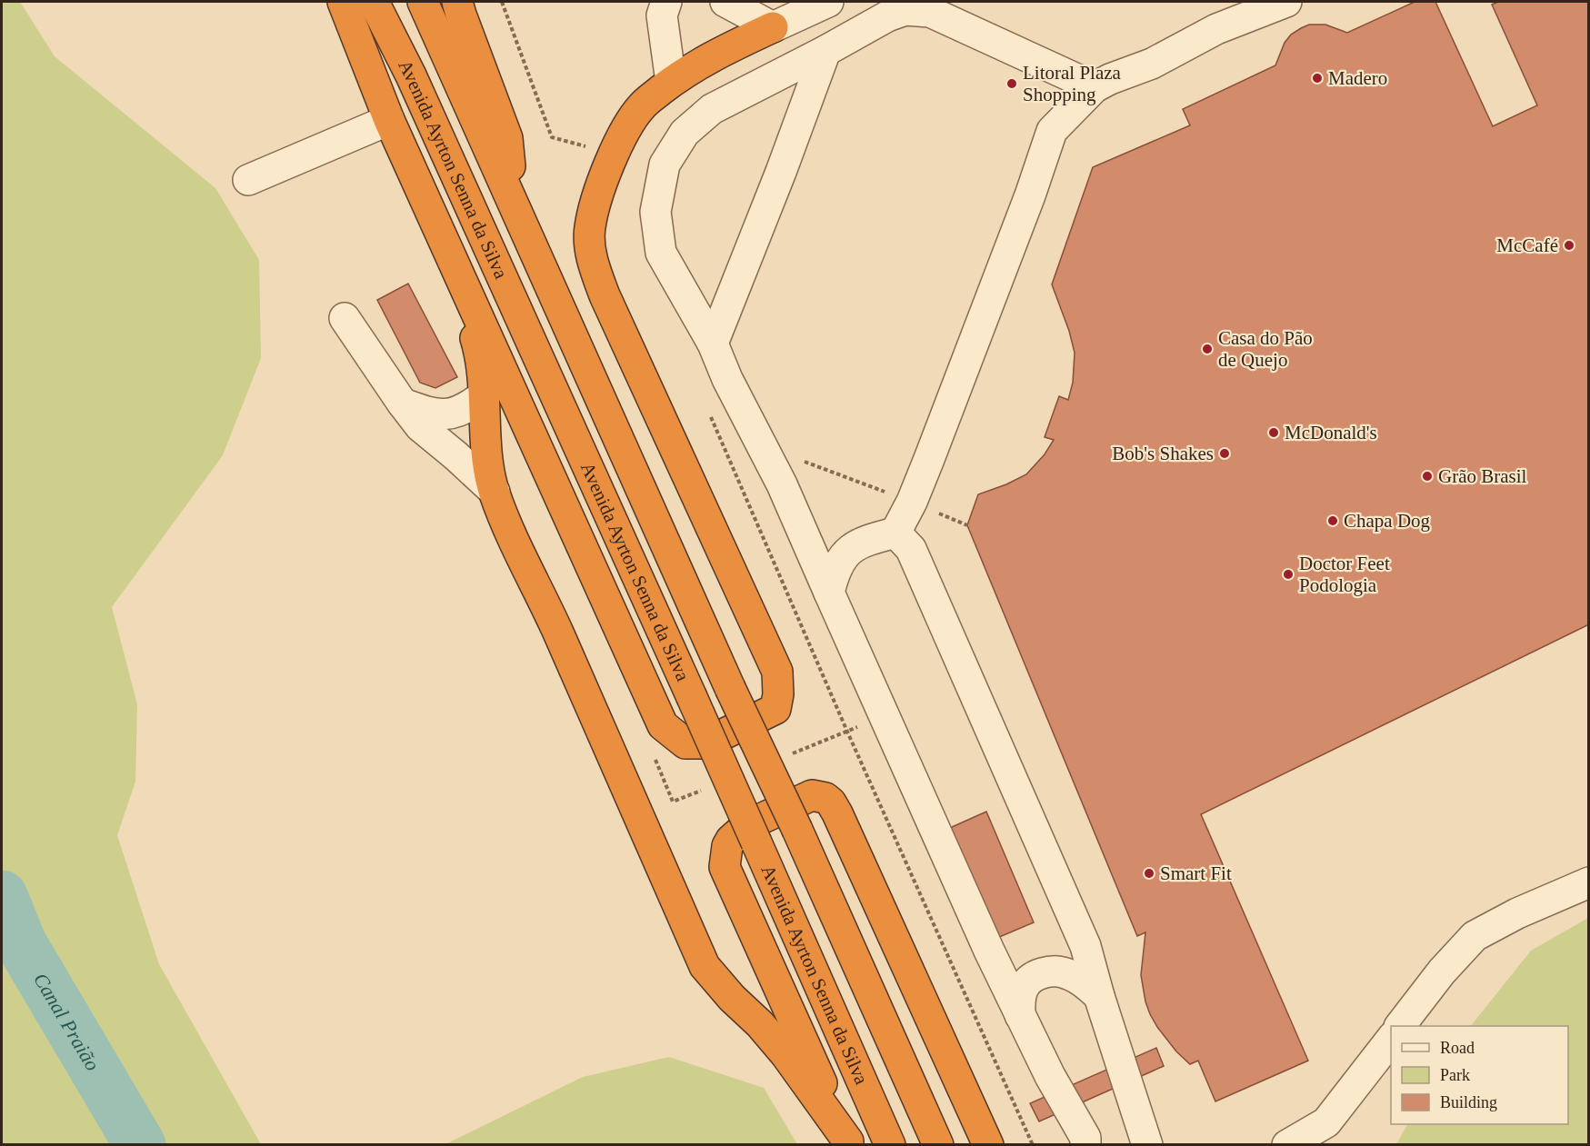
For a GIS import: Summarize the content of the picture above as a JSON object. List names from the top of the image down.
{
  "streets": {
    "highway": ["Avenida Ayrton Senna da Silva"]
  },
  "water": ["Canal Praião"],
  "places": [
    "Madero",
    "Litoral Plaza Shopping",
    "McCafé",
    "Casa do Pão de Quejo",
    "McDonald's",
    "Bob's Shakes",
    "Grão Brasil",
    "Chapa Dog",
    "Doctor Feet Podologia",
    "Smart Fit"
  ],
  "legend": ["Road", "Park", "Building"]
}
